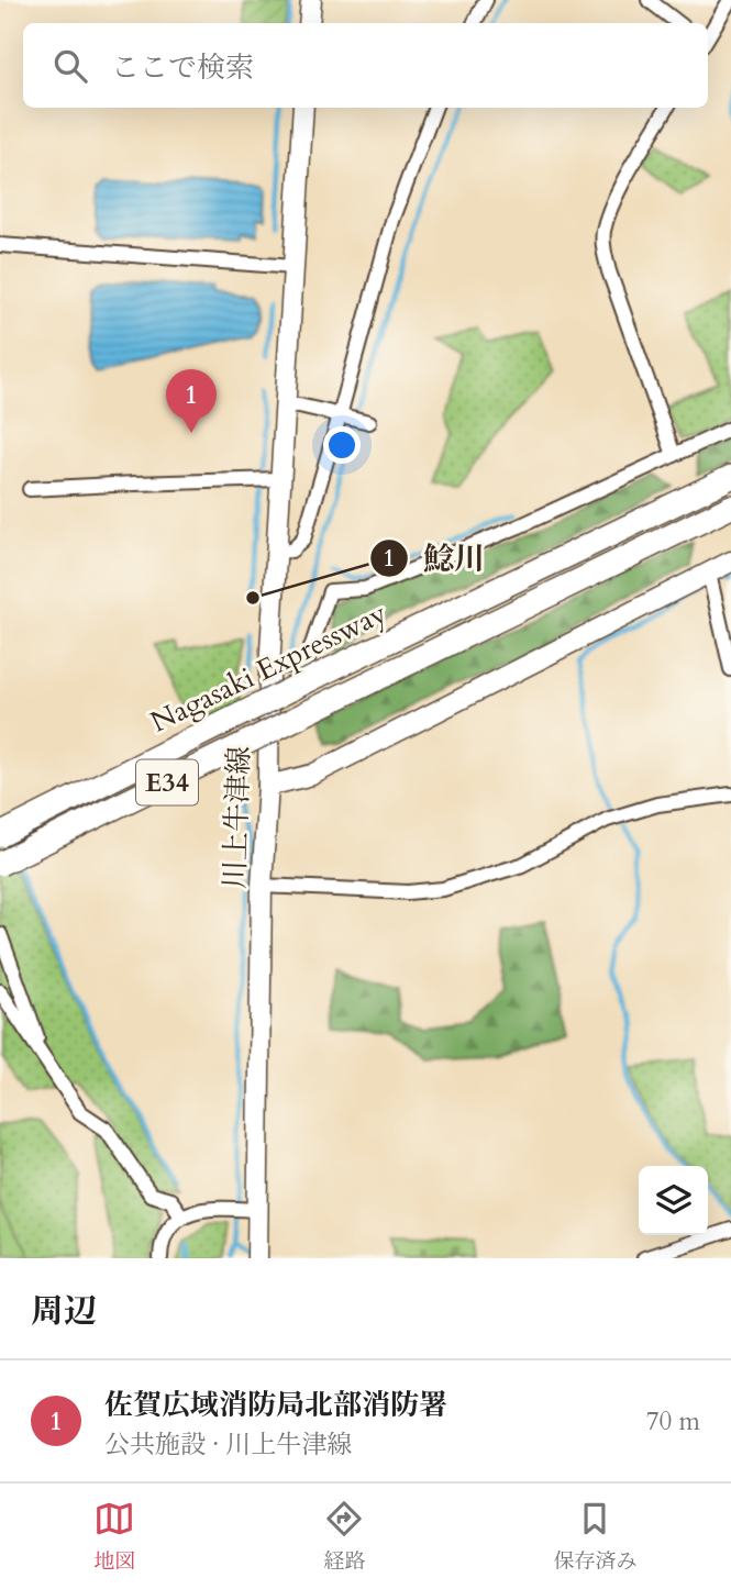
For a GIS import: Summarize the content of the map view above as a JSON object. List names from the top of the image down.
{
  "streets": {
    "highway": ["Nagasaki Expressway", "E34"],
    "main road": ["川上牛津線"]
  },
  "places": ["鯰川"],
  "page": {
    "search": "ここで検索",
    "pins": "1",
    "heading": "周辺",
    "list": [
      {
        "mark": "1",
        "name": "佐賀広域消防局北部消防署",
        "note": "公共施設 · 川上牛津線",
        "value": "70 m"
      }
    ],
    "nav": ["地図", "経路", "保存済み"]
  }
}
